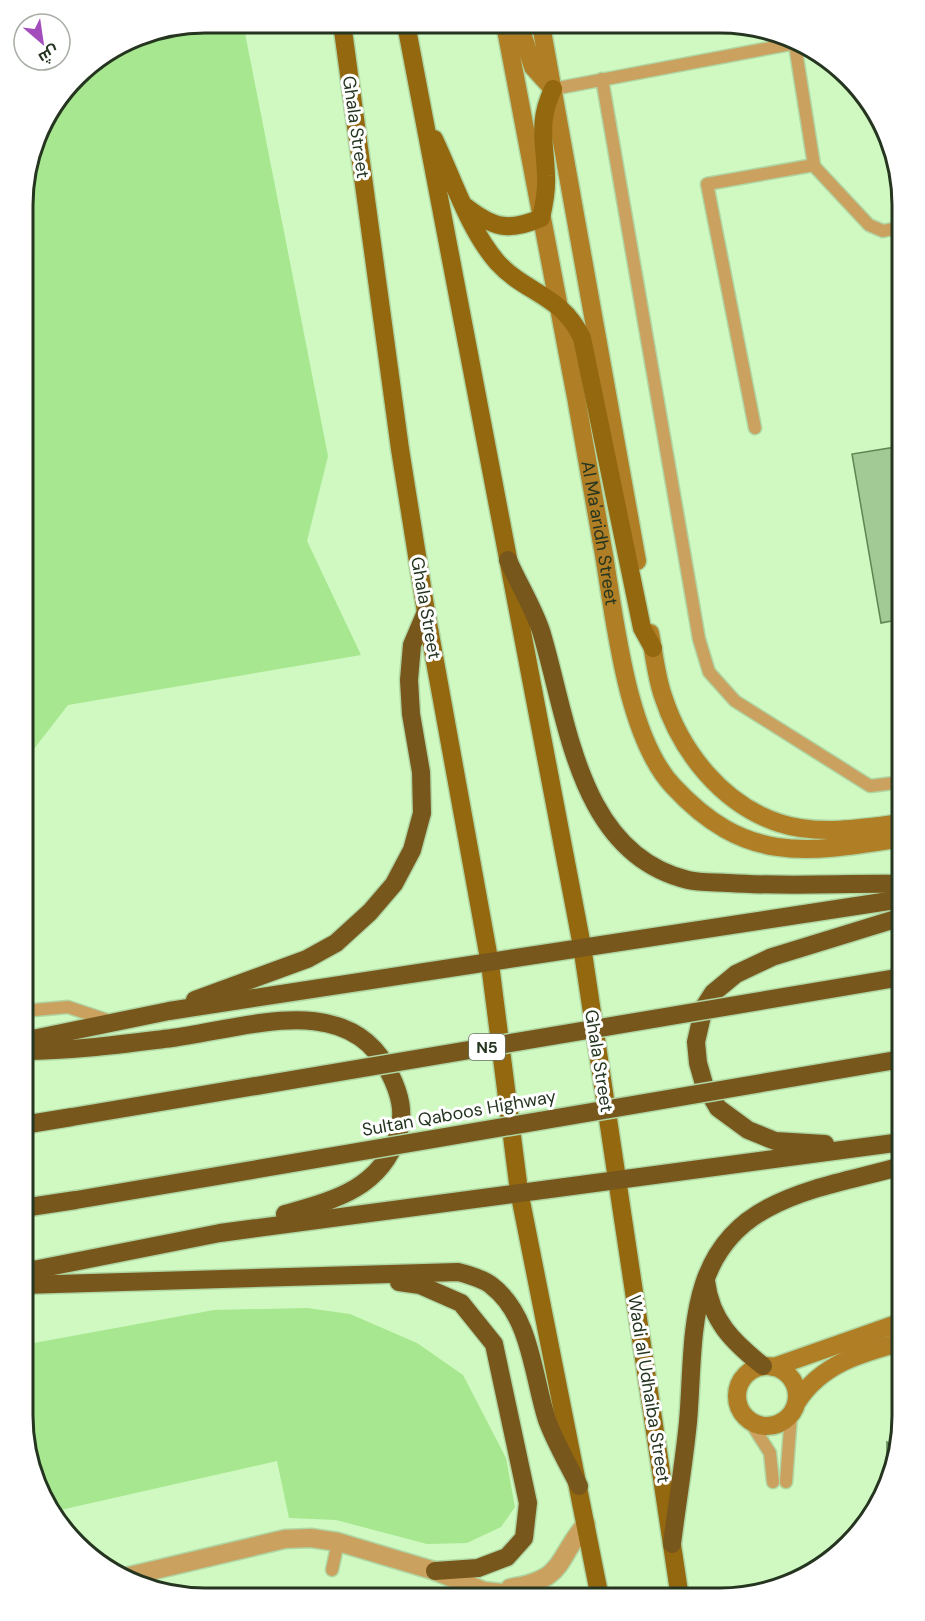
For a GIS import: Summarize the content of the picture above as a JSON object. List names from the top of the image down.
{
  "streets": {
    "highway": ["N5", "Sultan Qaboos Highway"],
    "main road": ["Ghala Street", "Al Ma'aridh Street", "Wadi al Udhaiba Street"]
  },
  "crossings": [
    ["Ghala Street", "Wadi al Udhaiba Street"]
  ],
  "north": "bottom right"
}
